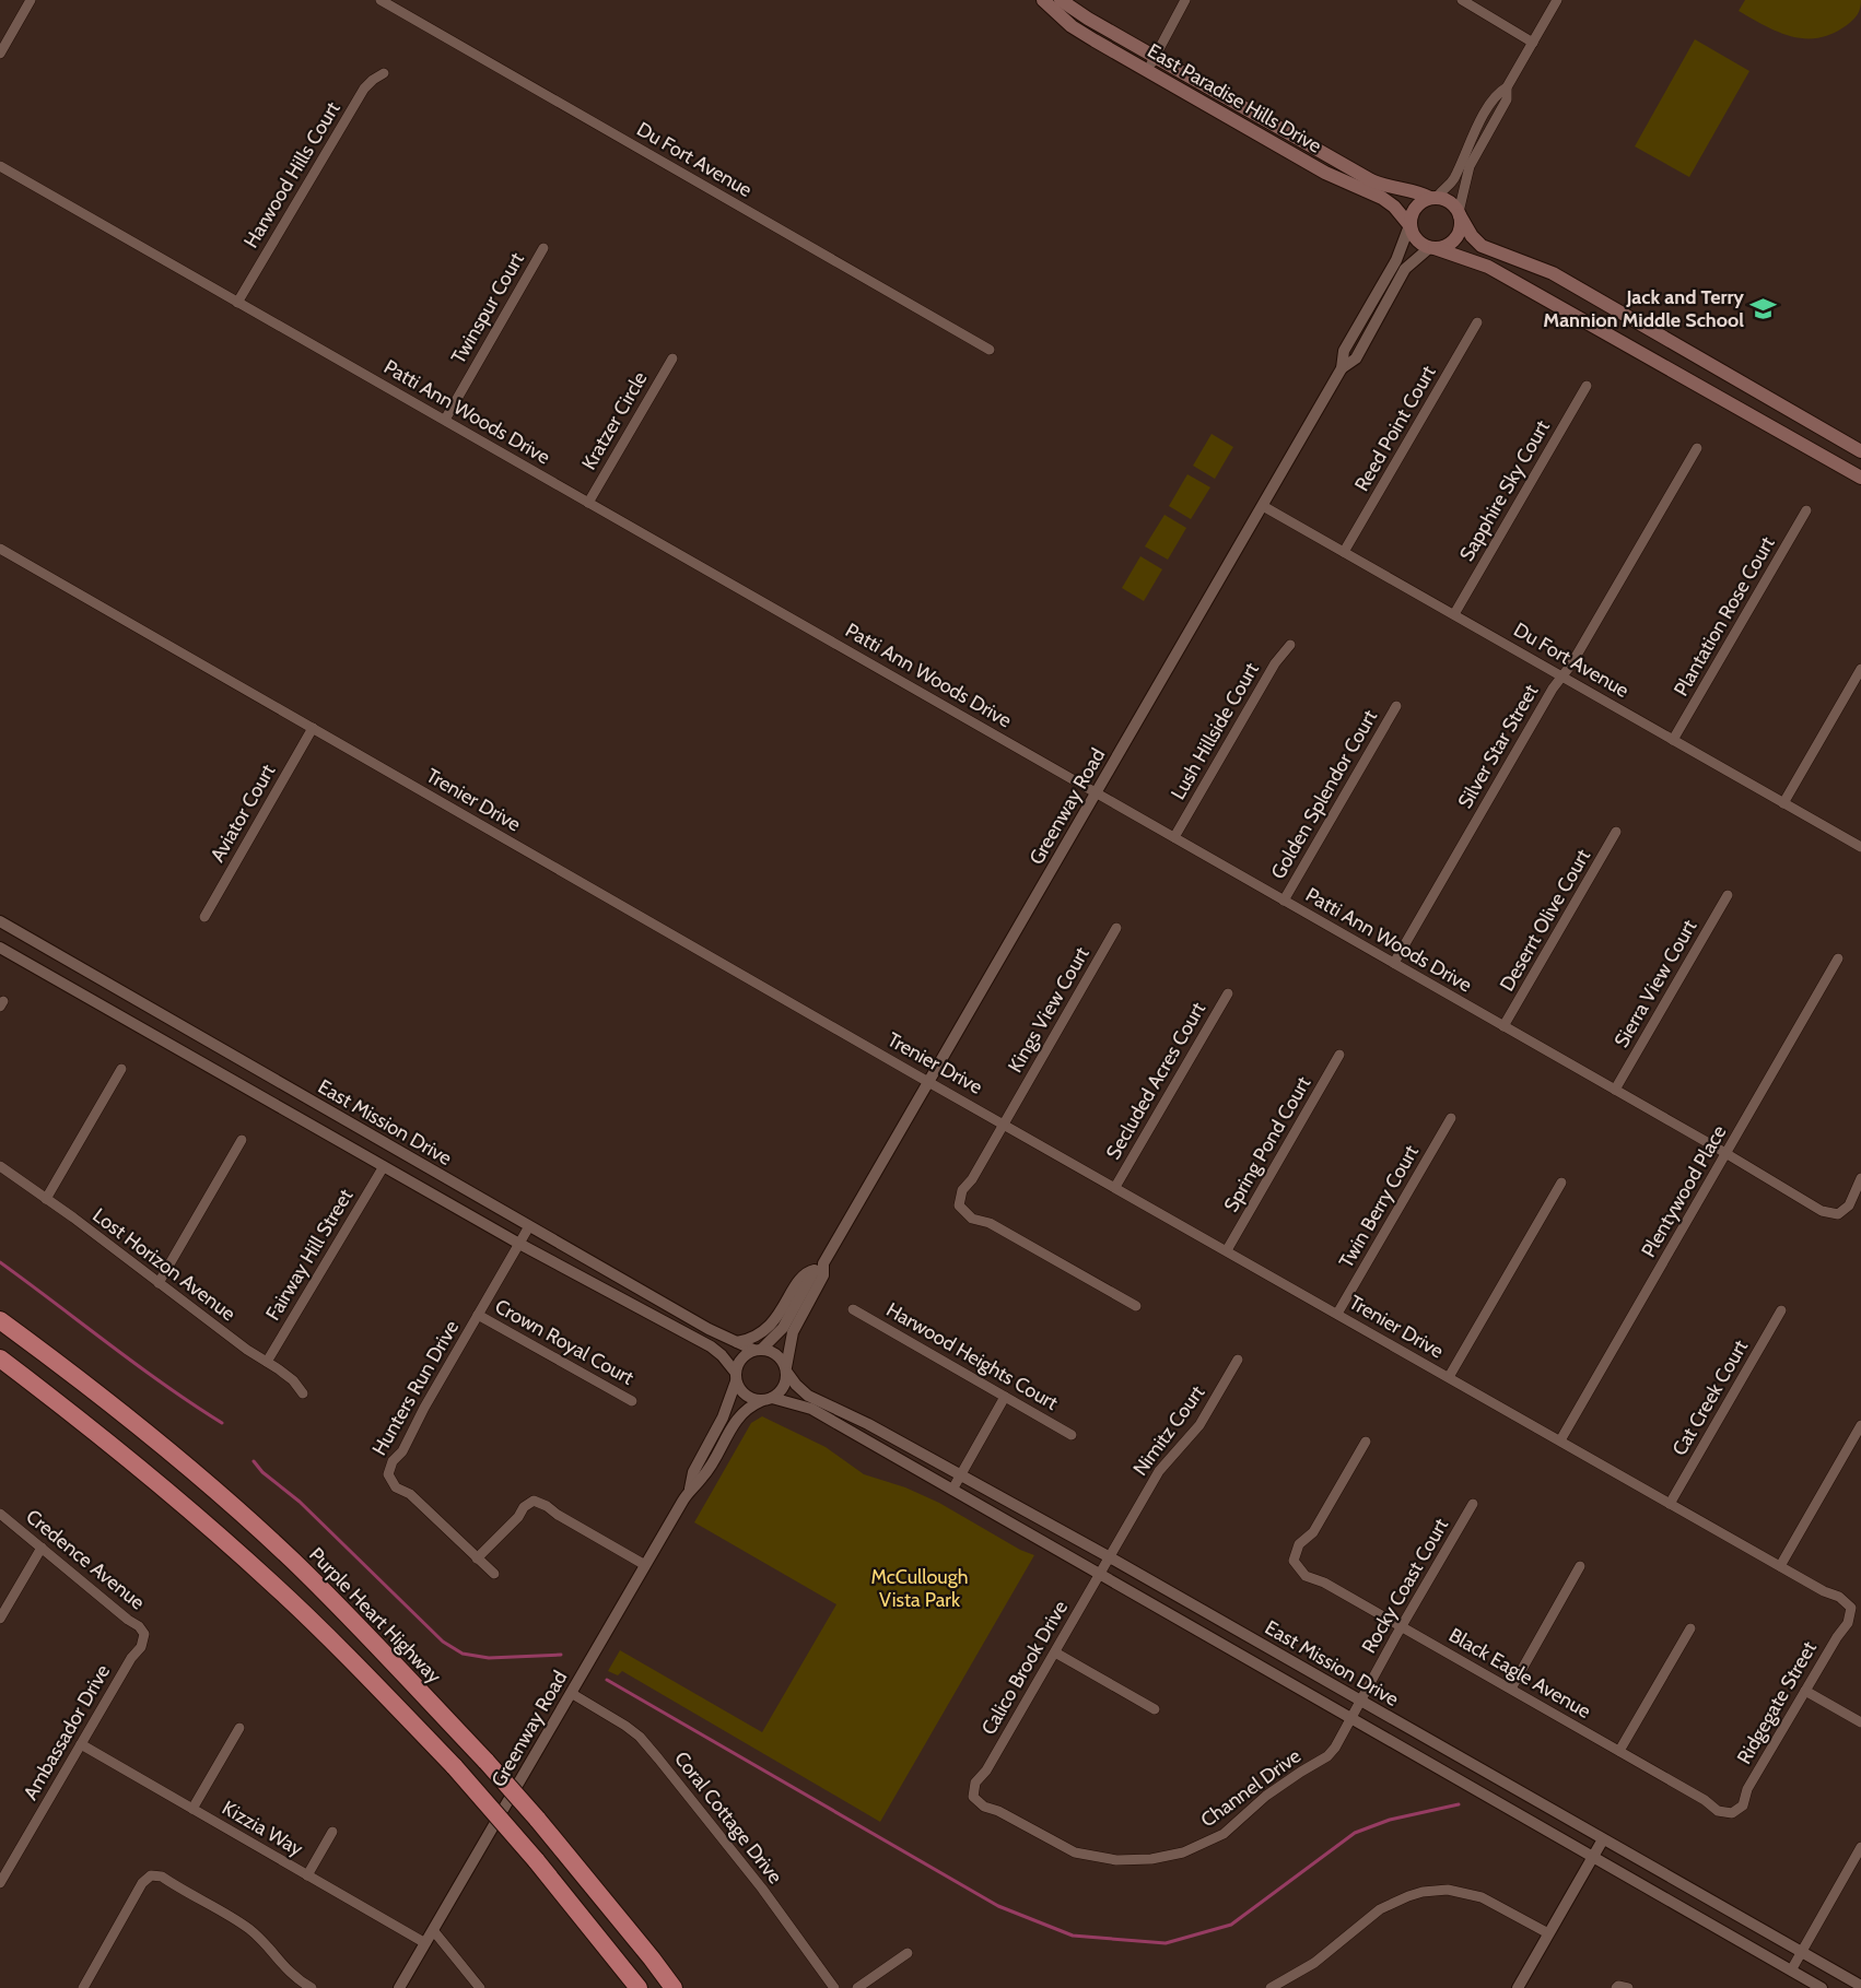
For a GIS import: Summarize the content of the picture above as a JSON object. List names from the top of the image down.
{
  "streets": {
    "highway": ["Purple Heart Highway"],
    "main road": ["East Paradise Hills Drive"],
    "street": [
      "Du Fort Avenue",
      "Harwood Hills Court",
      "Twinspur Court",
      "Patti Ann Woods Drive",
      "Kratzer Circle",
      "Reed Point Court",
      "Sapphire Sky Court",
      "Plantation Rose Court",
      "Lush Hillside Court",
      "Silver Star Street",
      "Golden Splendor Court",
      "Trenier Drive",
      "Greenway Road",
      "Aviator Court",
      "Deserrt Olive Court",
      "Sierra View Court",
      "Kings View Court",
      "Secluded Acres Court",
      "East Mission Drive",
      "Spring Pond Court",
      "Plentywood Place",
      "Twin Berry Court",
      "Fairway Hill Street",
      "Lost Horizon Avenue",
      "Crown Royal Court",
      "Harwood Heights Court",
      "Hunters Run Drive",
      "Cat Creek Court",
      "Nimitz Court",
      "Credence Avenue",
      "Rocky Coast Court",
      "Calico Brook Drive",
      "Black Eagle Avenue",
      "Ridgegate Street",
      "Ambassador Drive",
      "Channel Drive",
      "Coral Cottage Drive",
      "Kizzia Way"
    ]
  },
  "crossings": [
    ["East Paradise Hills Drive", "Greenway Road"],
    ["Du Fort Avenue", "Reed Point Court"],
    ["Du Fort Avenue", "Sapphire Sky Court"],
    ["Du Fort Avenue", "Plantation Rose Court"],
    ["Du Fort Avenue", "Silver Star Street"],
    ["Du Fort Avenue", "Greenway Road"],
    ["Harwood Hills Court", "Patti Ann Woods Drive"],
    ["Twinspur Court", "Patti Ann Woods Drive"],
    ["Patti Ann Woods Drive", "Kratzer Circle"],
    ["Patti Ann Woods Drive", "Lush Hillside Court"],
    ["Patti Ann Woods Drive", "Silver Star Street"],
    ["Patti Ann Woods Drive", "Golden Splendor Court"],
    ["Patti Ann Woods Drive", "Greenway Road"],
    ["Patti Ann Woods Drive", "Deserrt Olive Court"],
    ["Patti Ann Woods Drive", "Sierra View Court"],
    ["Patti Ann Woods Drive", "Plentywood Place"],
    ["Trenier Drive", "Greenway Road"],
    ["Trenier Drive", "Aviator Court"],
    ["Trenier Drive", "Kings View Court"],
    ["Trenier Drive", "Secluded Acres Court"],
    ["Trenier Drive", "Spring Pond Court"],
    ["Trenier Drive", "Plentywood Place"],
    ["Trenier Drive", "Twin Berry Court"],
    ["Trenier Drive", "Cat Creek Court"],
    ["Trenier Drive", "Ridgegate Street"],
    ["Greenway Road", "East Mission Drive"],
    ["Greenway Road", "Coral Cottage Drive"],
    ["Greenway Road", "Kizzia Way"],
    ["East Mission Drive", "Fairway Hill Street"],
    ["East Mission Drive", "Hunters Run Drive"],
    ["East Mission Drive", "Nimitz Court"],
    ["East Mission Drive", "Rocky Coast Court"],
    ["East Mission Drive", "Calico Brook Drive"],
    ["East Mission Drive", "Channel Drive"],
    ["Fairway Hill Street", "Lost Horizon Avenue"],
    ["Crown Royal Court", "Hunters Run Drive"],
    ["Nimitz Court", "Calico Brook Drive"],
    ["Credence Avenue", "Ambassador Drive"],
    ["Rocky Coast Court", "Black Eagle Avenue"],
    ["Rocky Coast Court", "Channel Drive"],
    ["Calico Brook Drive", "Channel Drive"],
    ["Black Eagle Avenue", "Ridgegate Street"],
    ["Ambassador Drive", "Kizzia Way"]
  ],
  "parks": ["McCullough Vista Park"],
  "places": {
    "school or university": ["Jack and Terry Mannion Middle School"]
  }
}
